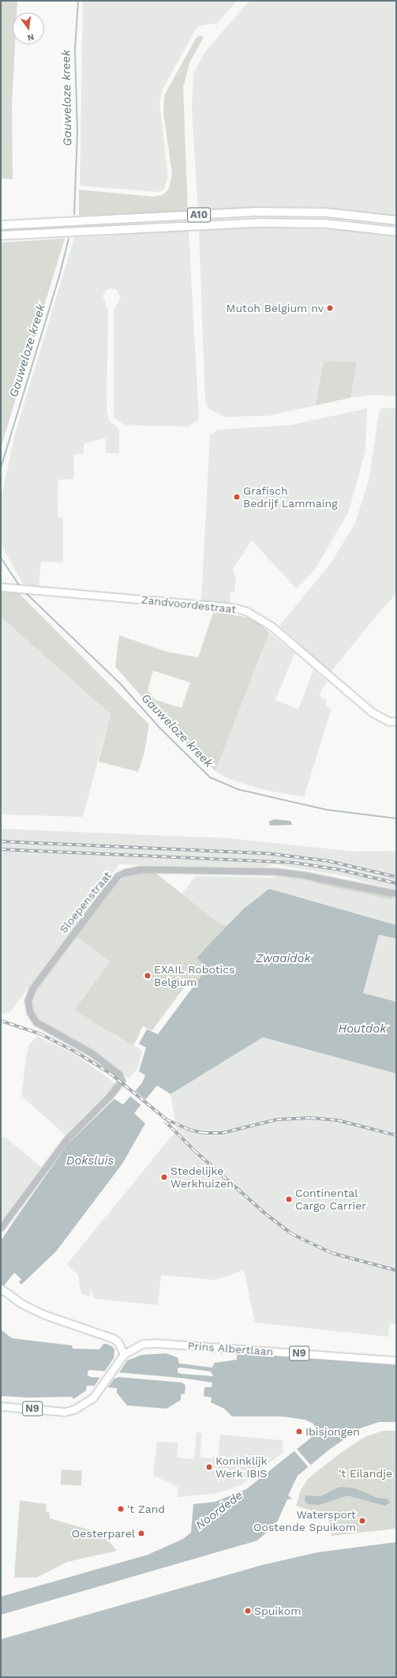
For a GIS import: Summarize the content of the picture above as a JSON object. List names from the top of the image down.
{
  "streets": {
    "highway": ["A10"],
    "main road": ["Zandvoordestraat", "Prins Albertlaan", "N9"],
    "street": ["Sloepenstraat"]
  },
  "water": [
    "Gauweloze kreek",
    "Zwaaidok",
    "Houtdok",
    "Doksluis",
    "Noordede"
  ],
  "parks": ["'t Eilandje"],
  "places": [
    "Mutoh Belgium nv",
    "Grafisch Bedrijf Lammaing",
    "EXAIL Robotics Belgium",
    "Stedelijke Werkhuizen",
    "Continental Cargo Carrier",
    "Ibisjongen",
    "Koninklijk Werk IBIS",
    "'t Zand",
    "Watersport Oostende Spuikom",
    "Oesterparel",
    "Spuikom"
  ],
  "north": "bottom"
}
